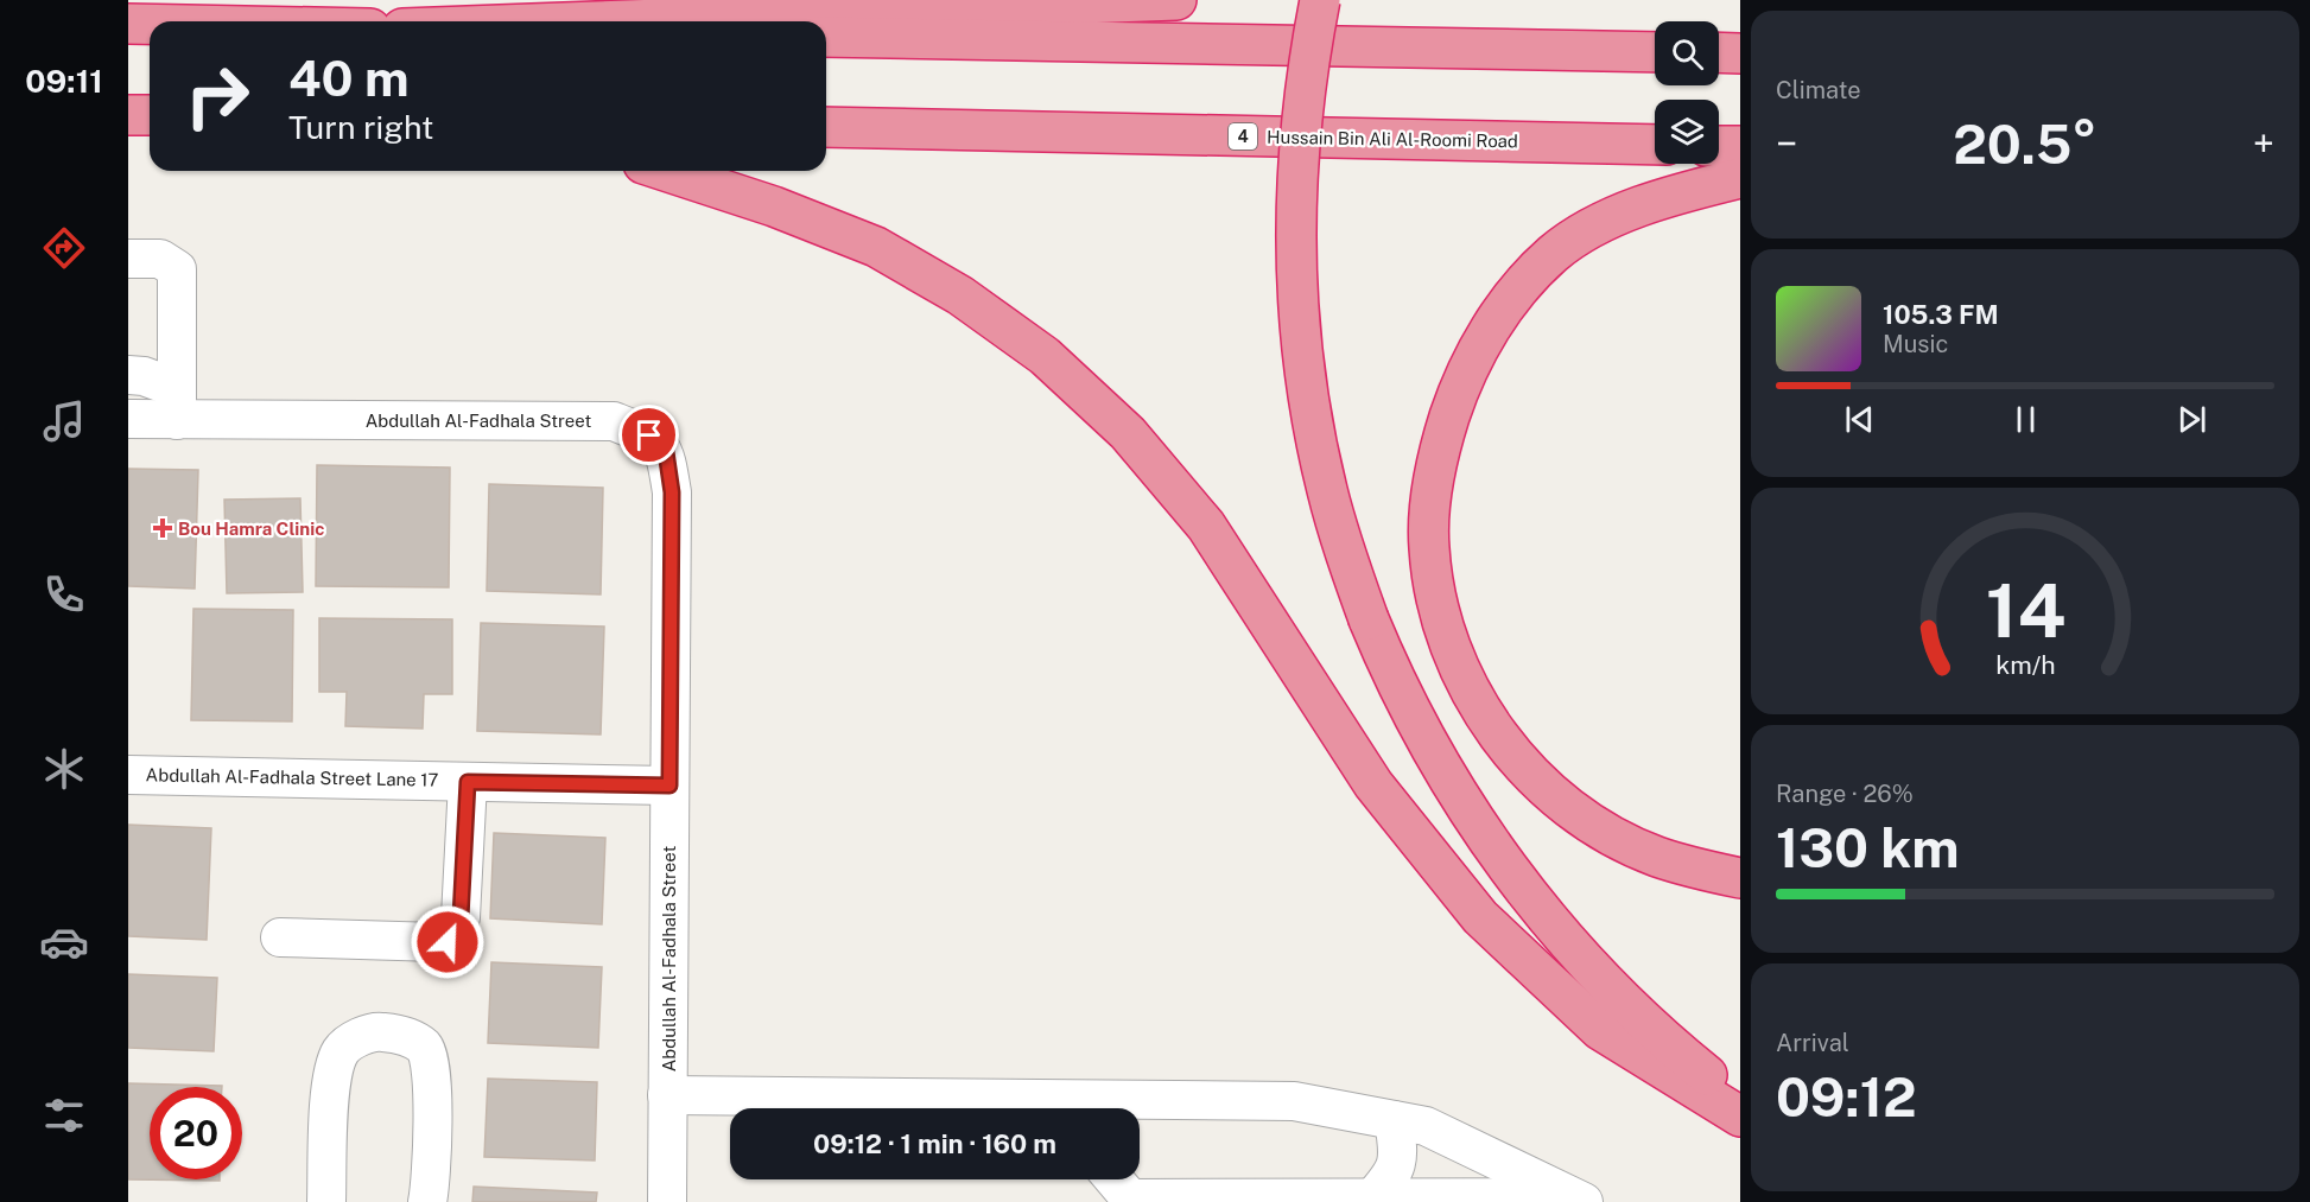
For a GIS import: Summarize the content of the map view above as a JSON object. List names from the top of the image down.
{
  "streets": {
    "highway": ["4", "Hussain Bin Ali Al-Roomi Road"],
    "street": ["Abdullah Al-Fadhala Street", "Abdullah Al-Fadhala Street Lane 17"]
  },
  "crossings": [
    ["Abdullah Al-Fadhala Street", "Abdullah Al-Fadhala Street Lane 17"]
  ],
  "places": {
    "health": ["Bou Hamra Clinic"]
  },
  "page": {
    "tabs": "09:11",
    "tile": [
      "Climate",
      ["Range · 26%", "130 km"],
      ["Arrival", "09:12"]
    ],
    "turn": ["40 m", "Turn right"],
    "heat": ["−", "20.5°", "+"],
    "song": ["105.3 FM", "Music"],
    "limit": "20",
    "trip": "09:12 · 1 min · 160 m",
    "gauge": ["14", "km/h"]
  }
}
